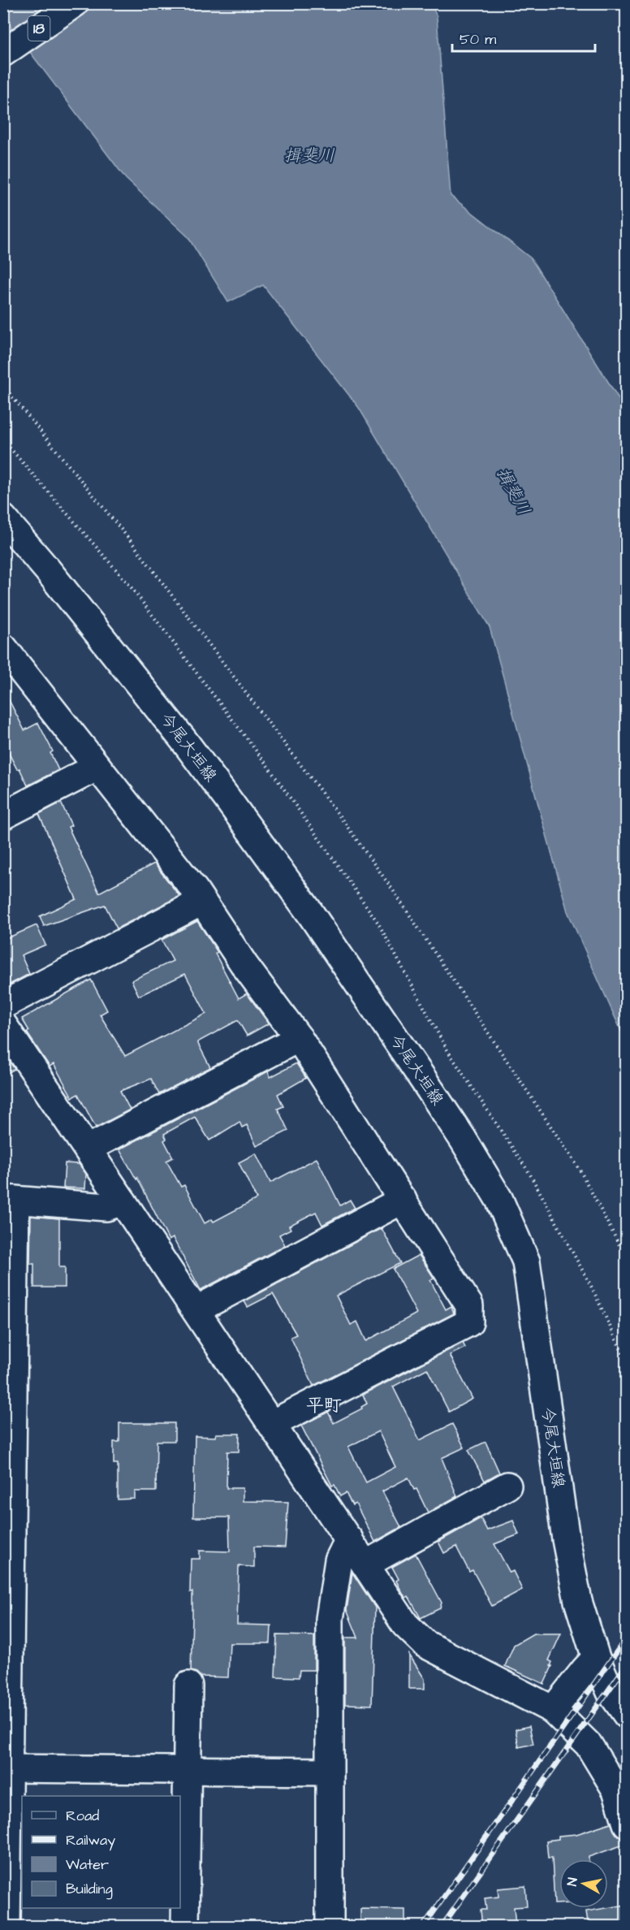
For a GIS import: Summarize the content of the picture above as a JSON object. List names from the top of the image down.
{
  "streets": {
    "street": ["18", "今尾大垣線"]
  },
  "districts": ["平町"],
  "water": ["揖斐川"],
  "legend": [
    "Road",
    "Railway",
    "Water",
    "Building"
  ],
  "scale_bar": "50 m",
  "north": "left"
}
